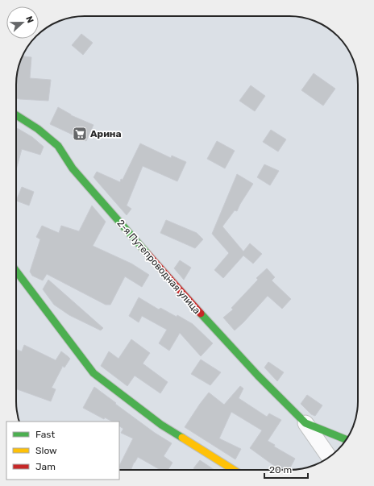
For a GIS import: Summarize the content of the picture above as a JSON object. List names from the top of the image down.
{
  "streets": {
    "street": ["2-я Путепроводная улица"]
  },
  "places": {
    "supermarket": ["Арина"]
  },
  "legend": ["Fast", "Slow", "Jam"],
  "scale_bar": "20 m",
  "north": "right"
}
